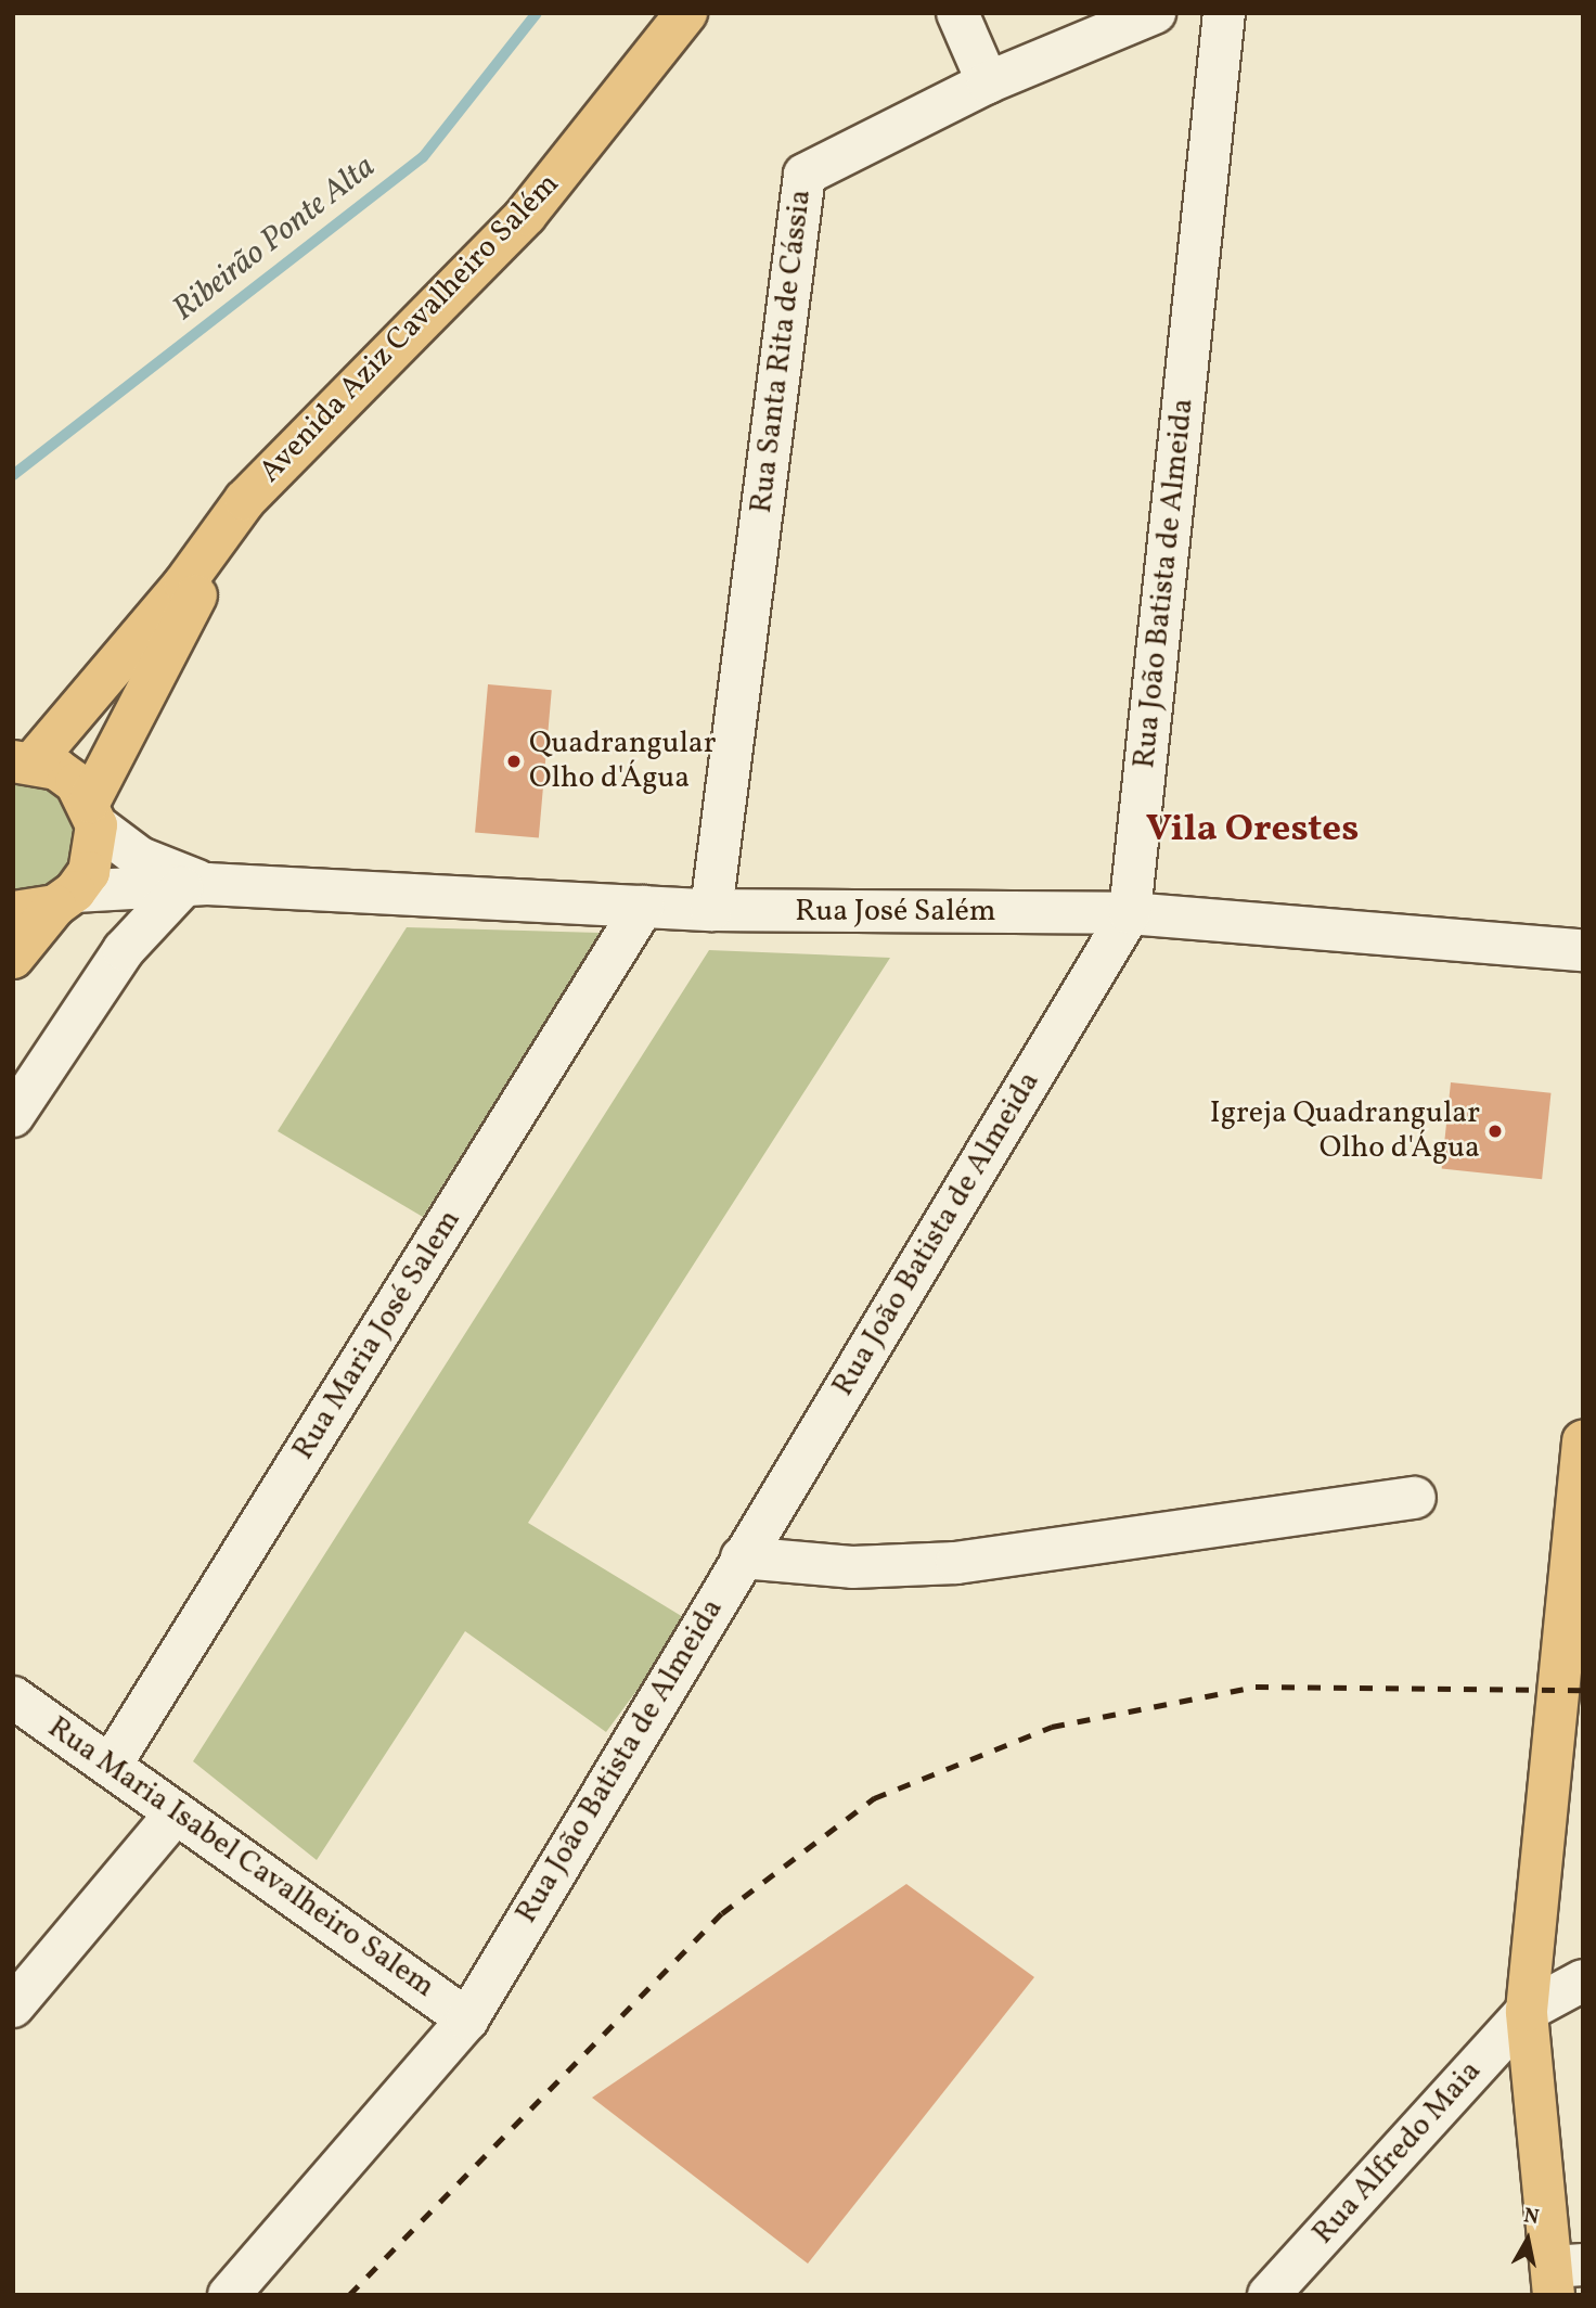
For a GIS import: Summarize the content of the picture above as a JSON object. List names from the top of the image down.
{
  "streets": {
    "main road": ["Avenida Aziz Cavalheiro Salém"],
    "street": [
      "Rua Santa Rita de Cássia",
      "Rua João Batista de Almeida",
      "Rua José Salém",
      "Rua Maria José Salem",
      "Rua Maria Isabel Cavalheiro Salem",
      "Rua Alfredo Maia"
    ]
  },
  "crossings": [
    ["Rua Santa Rita de Cássia", "Rua José Salém"],
    ["Rua João Batista de Almeida", "Rua José Salém"],
    ["Rua João Batista de Almeida", "Rua Maria Isabel Cavalheiro Salem"],
    ["Rua José Salém", "Rua Maria José Salem"],
    ["Rua Maria José Salem", "Rua Maria Isabel Cavalheiro Salem"]
  ],
  "districts": ["Vila Orestes"],
  "water": ["Ribeirão Ponte Alta"],
  "places": ["Quadrangular Olho d'Água", "Igreja Quadrangular Olho d'Água"],
  "north": "top"
}
